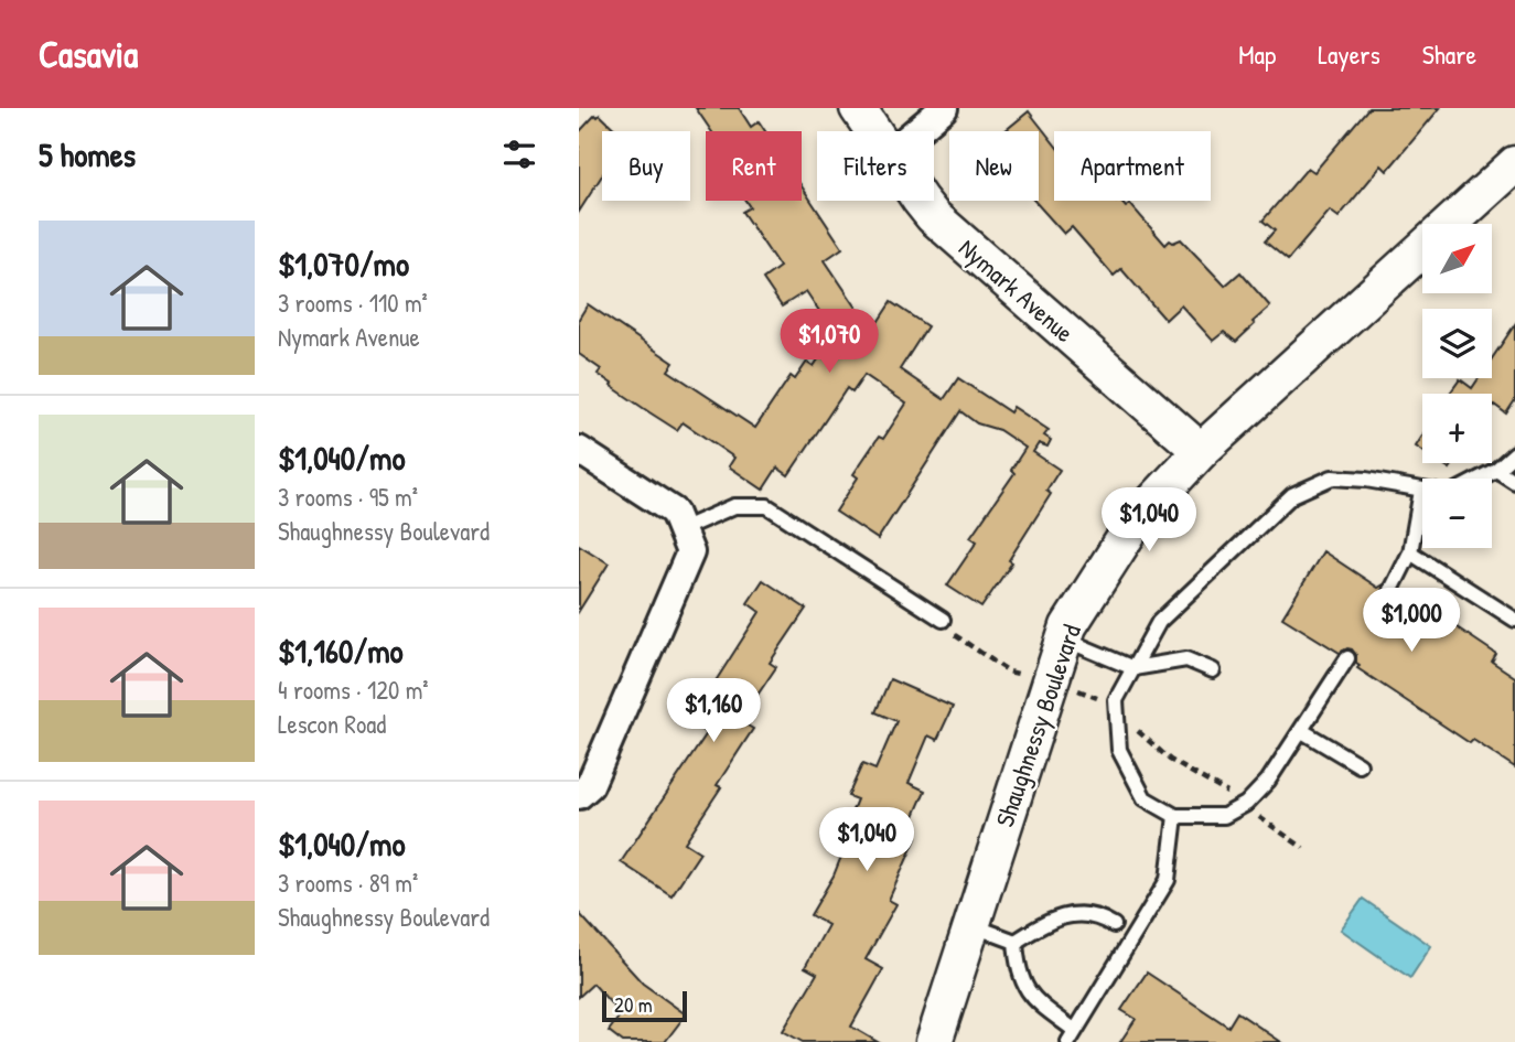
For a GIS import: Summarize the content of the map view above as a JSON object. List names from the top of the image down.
{
  "streets": {
    "street": ["Nymark Avenue", "Shaughnessy Boulevard"]
  },
  "crossings": [
    ["Nymark Avenue", "Shaughnessy Boulevard"]
  ],
  "scale_bar": "20 m",
  "north": "top right",
  "page": {
    "header": "Casavia",
    "nav": ["Map", "Layers", "Share"],
    "heading": "5 homes",
    "chip": [
      "Buy",
      "Rent",
      "Filters",
      "New",
      "Apartment"
    ],
    "list": [
      {
        "name": "$1,070/mo",
        "note": "3 rooms · 110 m² · Nymark Avenue"
      },
      {
        "name": "$1,040/mo",
        "note": "3 rooms · 95 m² · Shaughnessy Boulevard"
      },
      {
        "name": "$1,160/mo",
        "note": "4 rooms · 120 m² · Lescon Road"
      },
      {
        "name": "$1,040/mo",
        "note": "3 rooms · 89 m² · Shaughnessy Boulevard"
      }
    ],
    "map_buttons": ["+", "−"],
    "price": [
      "$1,070",
      "$1,040",
      "$1,000",
      "$1,160",
      "$1,040"
    ],
    "scale": "20 m"
  }
}
